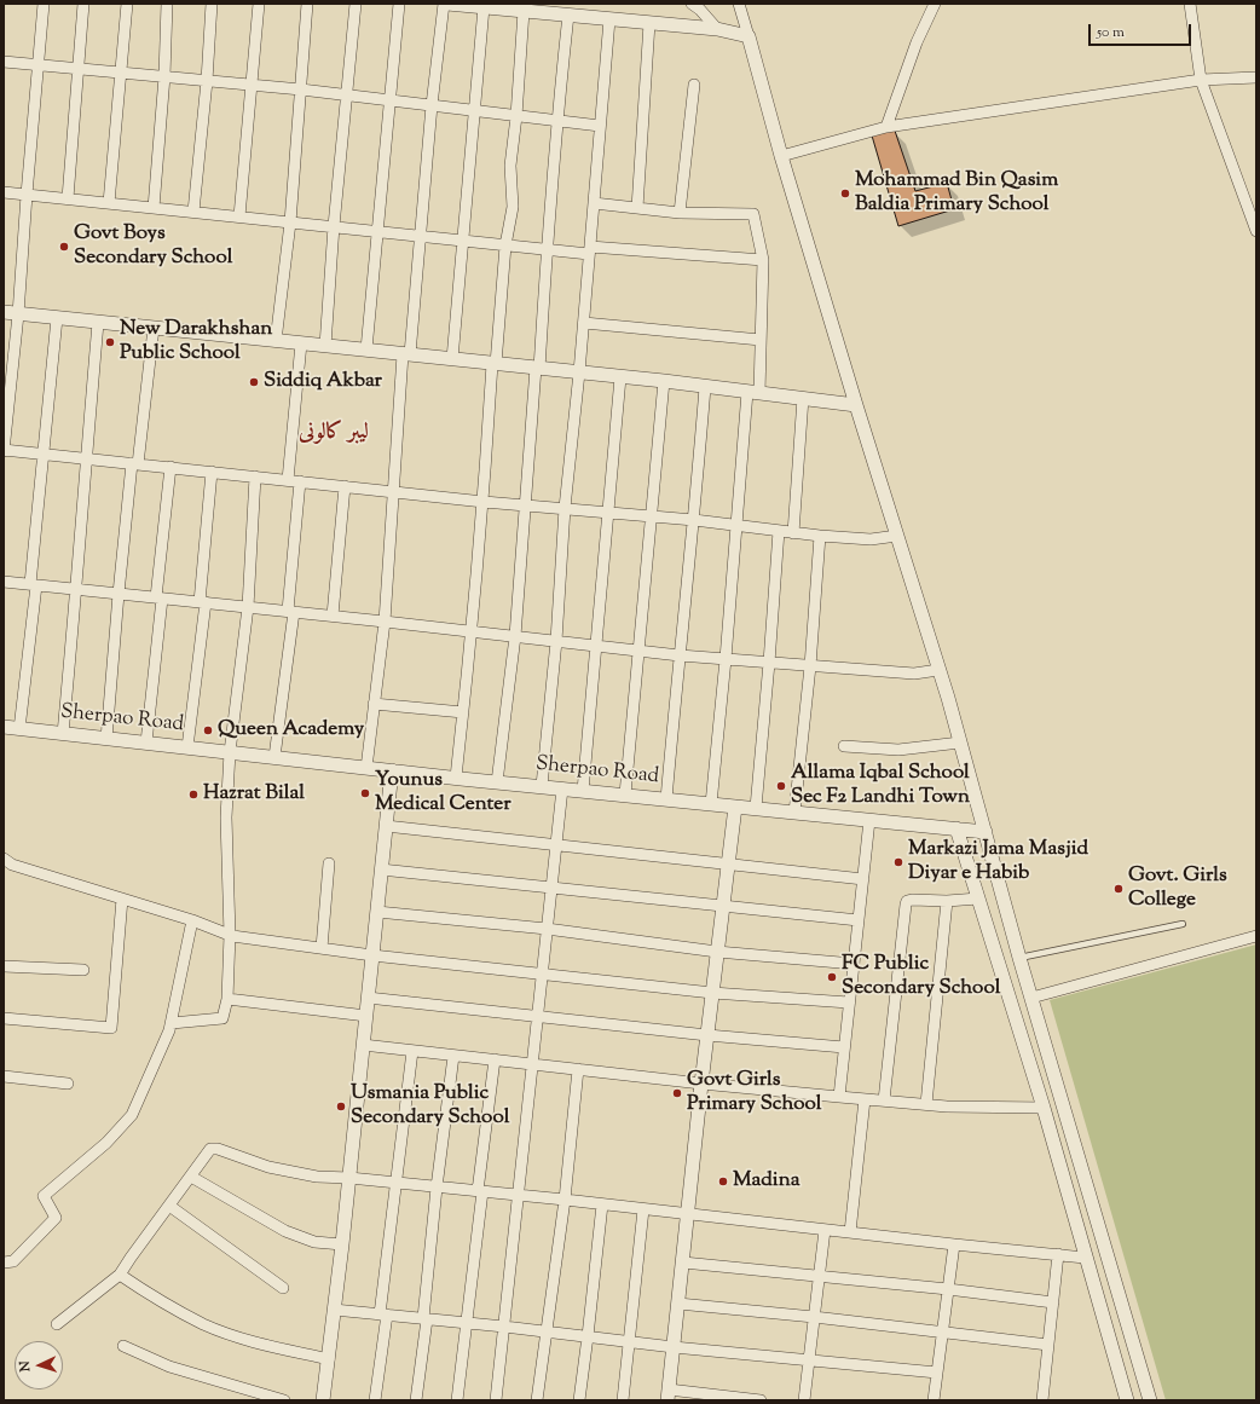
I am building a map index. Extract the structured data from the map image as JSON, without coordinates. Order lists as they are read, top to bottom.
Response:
{
  "streets": {
    "street": ["Sherpao Road"]
  },
  "districts": ["لیبر کالونی"],
  "places": [
    "Mohammad Bin Qasim Baldia Primary School",
    "Govt Boys Secondary School",
    "New Darakhshan Public School",
    "Siddiq Akbar",
    "Queen Academy",
    "Allama Iqbal School Sec F2 Landhi Town",
    "Younus Medical Center",
    "Hazrat Bilal",
    "Markazi Jama Masjid Diyar e Habib",
    "Govt. Girls College",
    "FC Public Secondary School",
    "Govt Girls Primary School",
    "Usmania Public Secondary School",
    "Madina"
  ],
  "scale_bar": "50 m",
  "north": "left"
}
